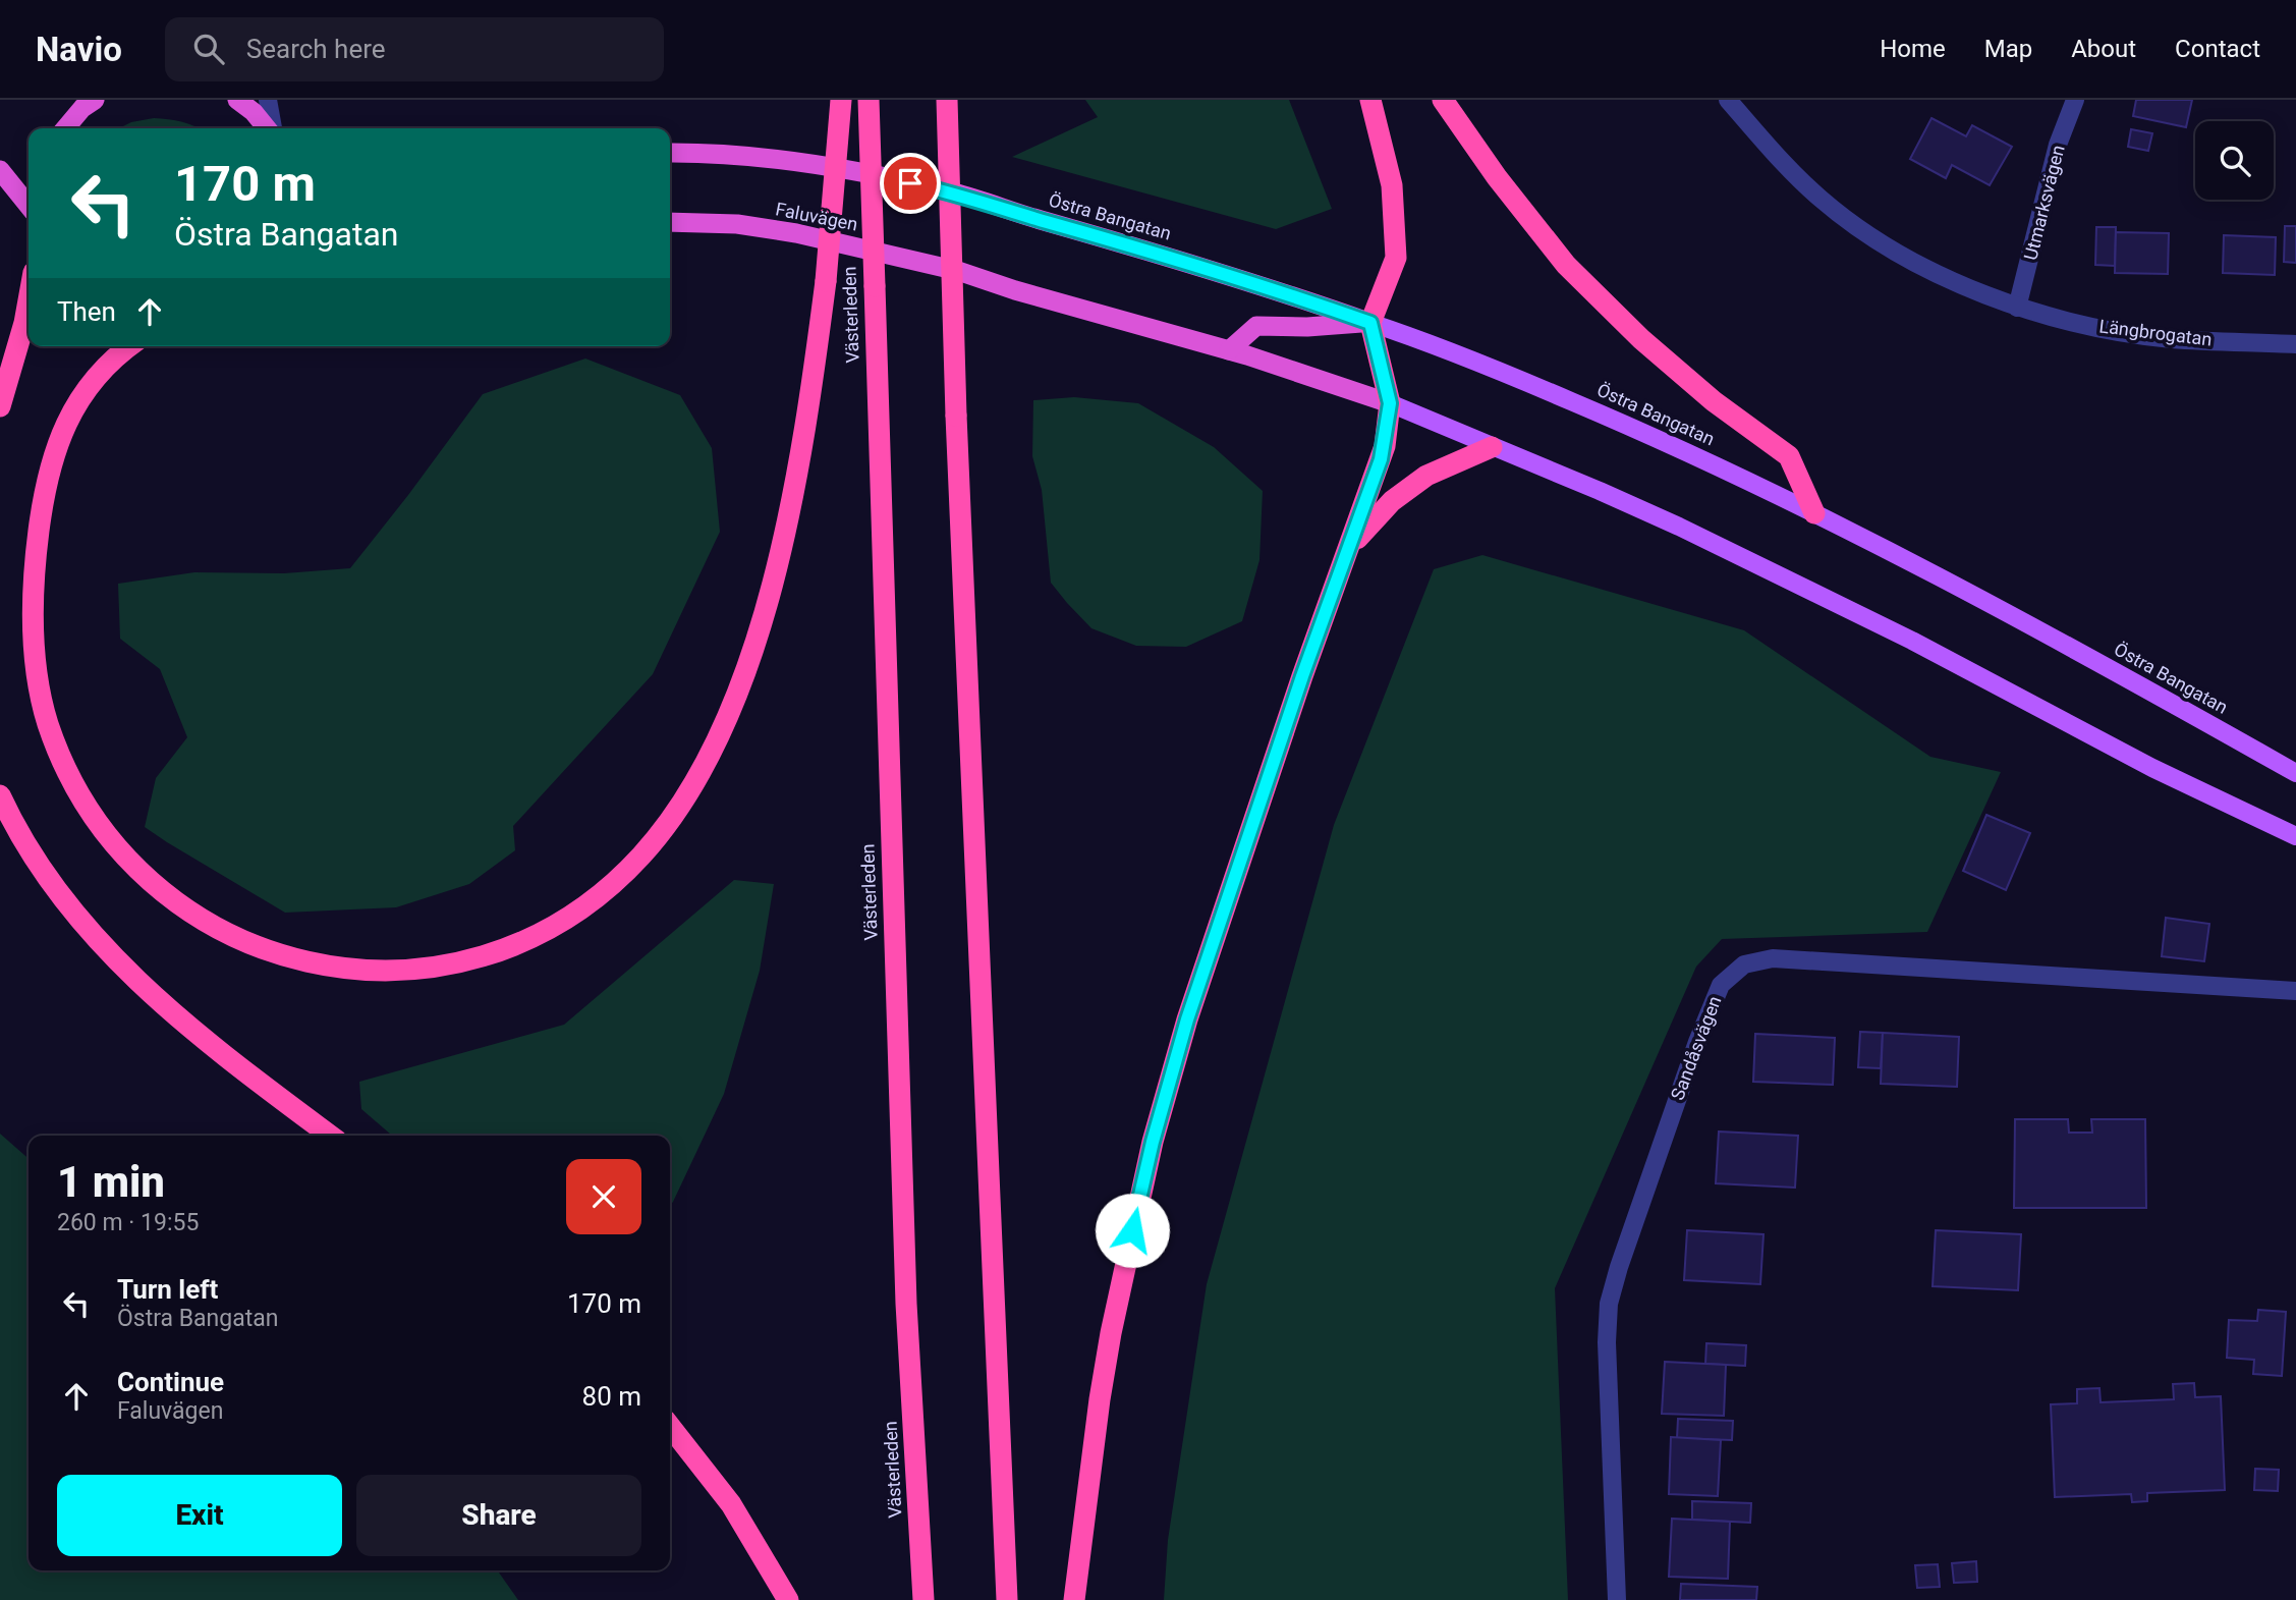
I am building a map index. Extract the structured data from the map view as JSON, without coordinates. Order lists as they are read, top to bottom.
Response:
{
  "streets": {
    "highway": ["Faluvägen", "Östra Bangatan", "Västerleden"],
    "street": ["Utmarksvägen", "Längbrogatan", "Sandåsvägen"]
  },
  "crossings": [
    ["Utmarksvägen", "Längbrogatan"]
  ],
  "page": {
    "header": "Navio",
    "search": "Search here",
    "nav": [
      "Home",
      "Map",
      "About",
      "Contact"
    ],
    "turn": ["170 m", "Östra Bangatan"],
    "then": "Then",
    "heading": ["1 min", "260 m · 19:55"],
    "list": [
      {
        "name": "Turn left",
        "note": "Östra Bangatan",
        "value": "170 m"
      },
      {
        "name": "Continue",
        "note": "Faluvägen",
        "value": "80 m"
      }
    ],
    "buttons": ["Exit", "Share"]
  }
}
